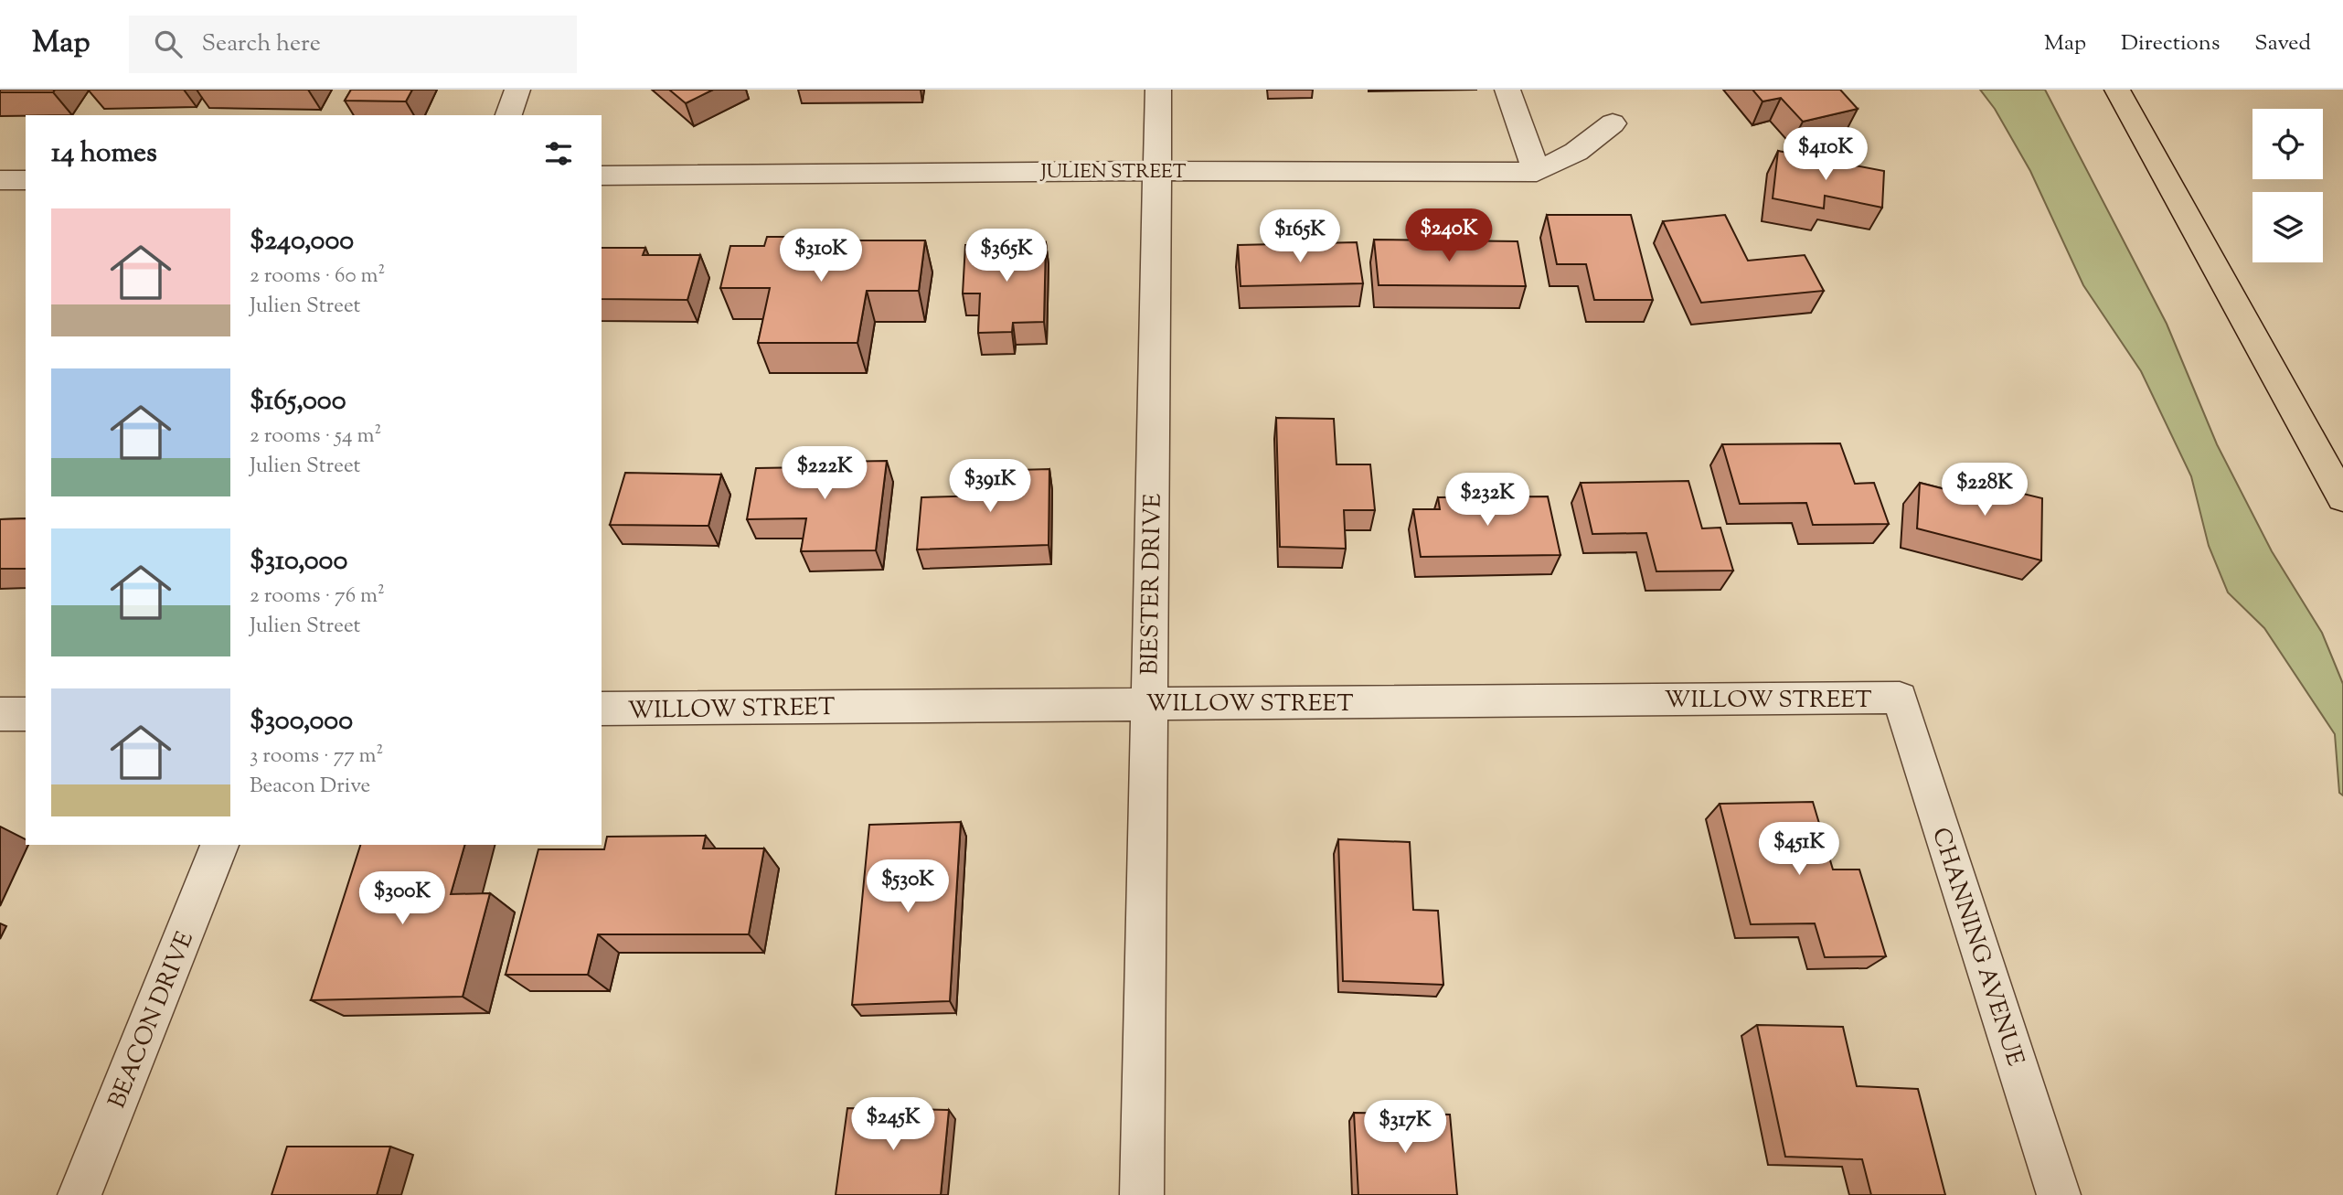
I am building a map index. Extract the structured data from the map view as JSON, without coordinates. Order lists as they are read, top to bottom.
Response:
{
  "streets": {
    "street": [
      "JULIEN STREET",
      "BIESTER DRIVE",
      "WILLOW STREET",
      "CHANNING AVENUE",
      "BEACON DRIVE"
    ]
  },
  "crossings": [
    ["JULIEN STREET", "BIESTER DRIVE"],
    ["BIESTER DRIVE", "WILLOW STREET"],
    ["WILLOW STREET", "CHANNING AVENUE"]
  ],
  "page": {
    "header": "Map",
    "search": "Search here",
    "nav": ["Map", "Directions", "Saved"],
    "heading": "14 homes",
    "price": [
      "$410K",
      "$240K",
      "$165K",
      "$310K",
      "$365K",
      "$222K",
      "$391K",
      "$228K",
      "$232K",
      "$451K",
      "$530K",
      "$300K",
      "$245K",
      "$317K"
    ],
    "list": [
      {
        "name": "$240,000",
        "note": "2 rooms · 60 m² · Julien Street"
      },
      {
        "name": "$165,000",
        "note": "2 rooms · 54 m² · Julien Street"
      },
      {
        "name": "$310,000",
        "note": "2 rooms · 76 m² · Julien Street"
      },
      {
        "name": "$300,000",
        "note": "3 rooms · 77 m² · Beacon Drive"
      }
    ]
  }
}
